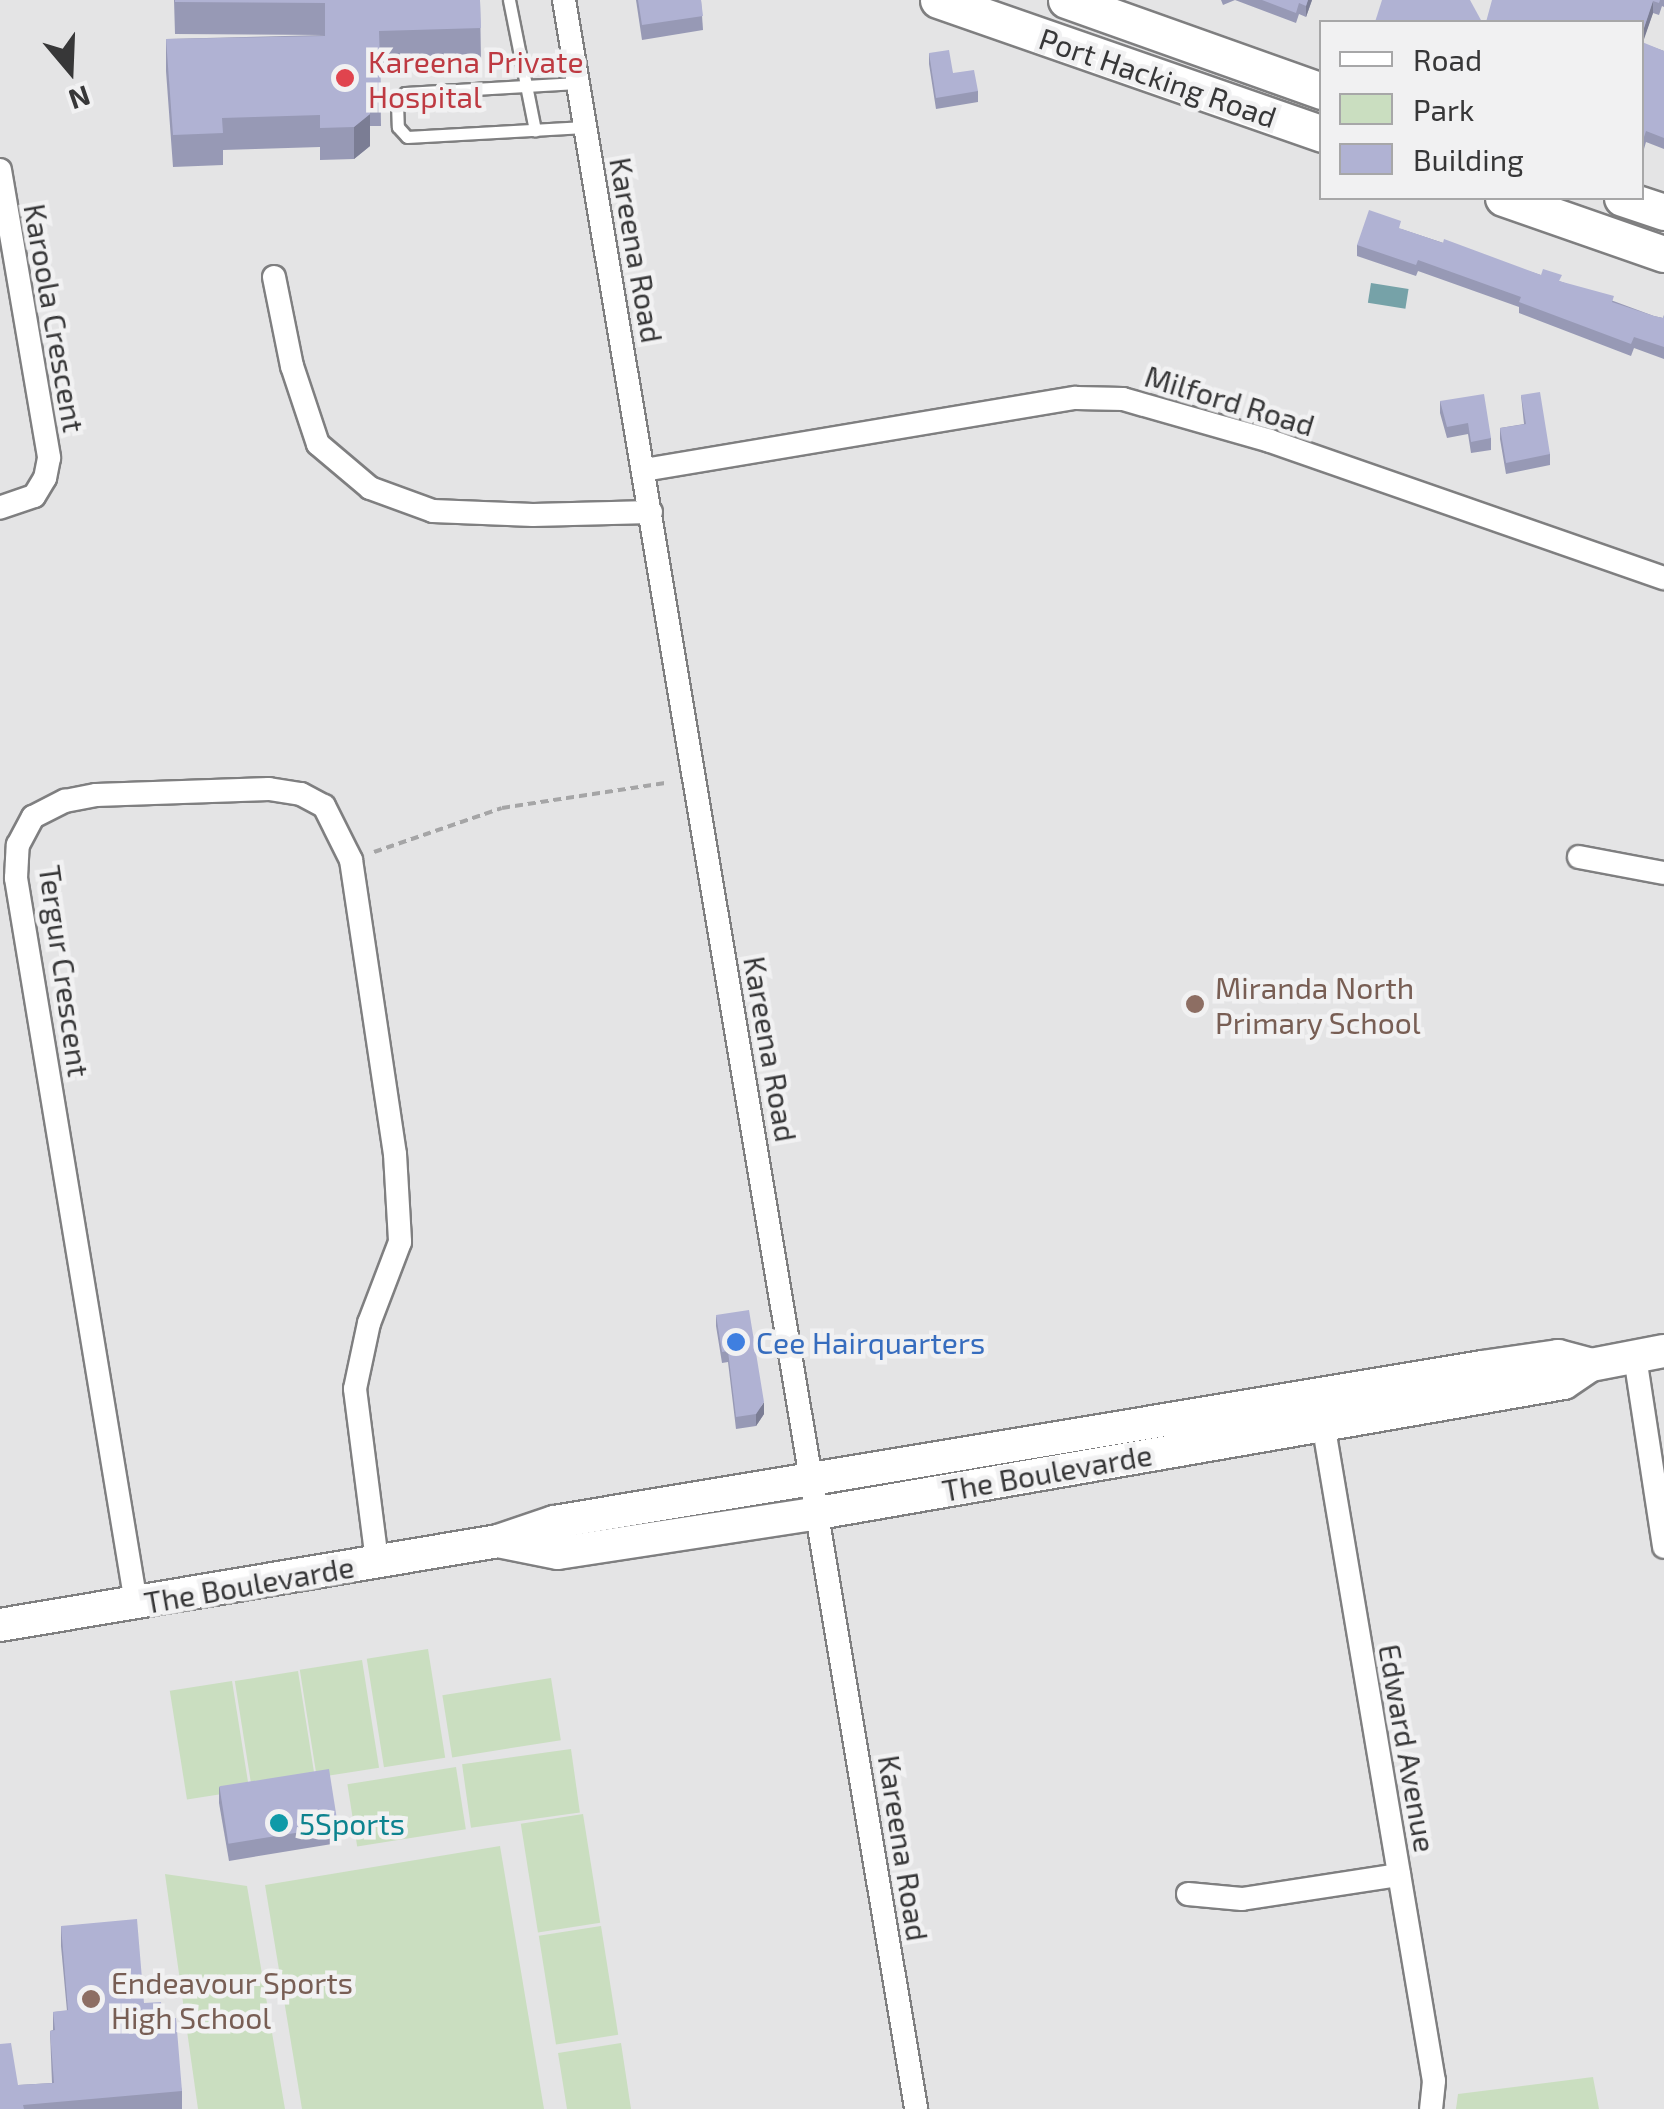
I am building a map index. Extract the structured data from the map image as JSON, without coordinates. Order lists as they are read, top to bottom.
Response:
{
  "streets": {
    "main road": ["Port Hacking Road", "The Boulevarde"],
    "street": [
      "Kareena Road",
      "Karoola Crescent",
      "Milford Road",
      "Tergur Crescent",
      "Edward Avenue"
    ]
  },
  "crossings": [
    ["Kareena Road", "Milford Road"],
    ["Kareena Road", "The Boulevarde"],
    ["Tergur Crescent", "The Boulevarde"],
    ["The Boulevarde", "Edward Avenue"]
  ],
  "places": [
    "Kareena Private Hospital",
    "Miranda North Primary School",
    "Cee Hairquarters",
    "5Sports",
    "Endeavour Sports High School"
  ],
  "legend": ["Road", "Park", "Building"],
  "north": "bottom"
}
